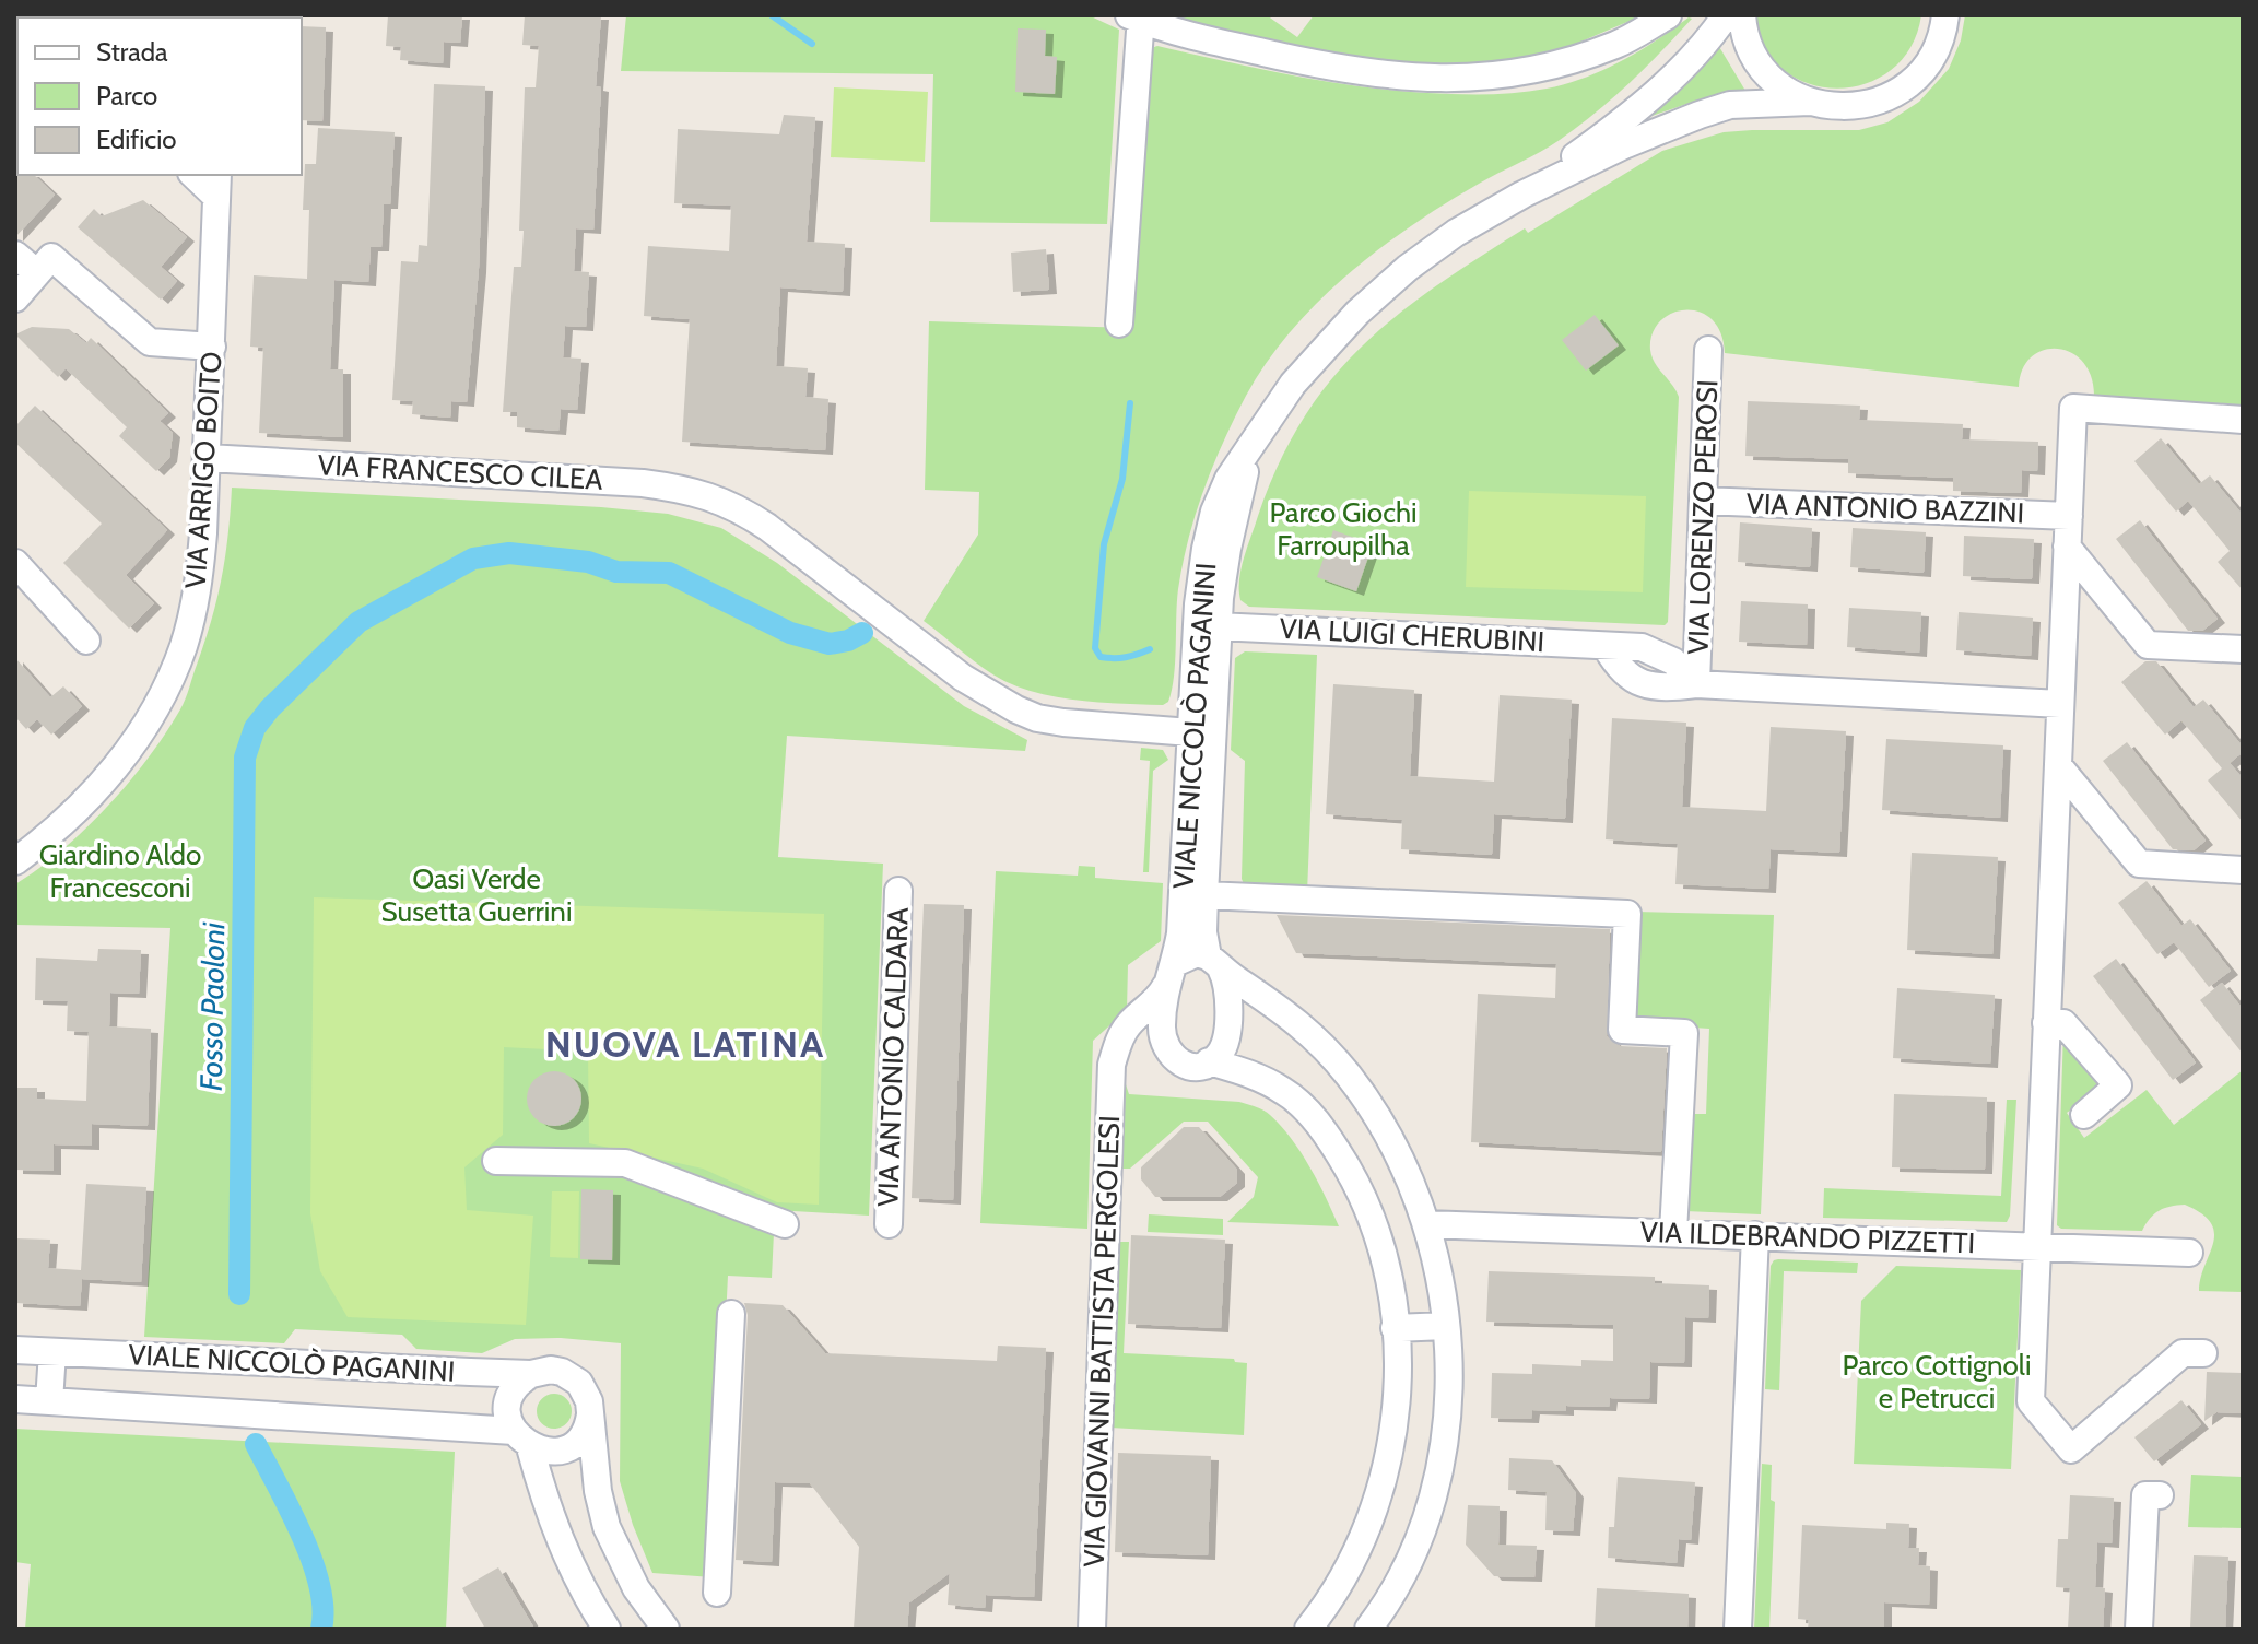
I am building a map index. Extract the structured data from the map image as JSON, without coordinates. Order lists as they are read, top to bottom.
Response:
{
  "streets": {
    "street": [
      "VIA ARRIGO BOITO",
      "VIA FRANCESCO CILEA",
      "VIA ANTONIO BAZZINI",
      "VIA LORENZO PEROSI",
      "VIA LUIGI CHERUBINI",
      "VIALE NICCOLÒ PAGANINI",
      "VIA ANTONIO CALDARA",
      "VIA ILDEBRANDO PIZZETTI",
      "VIA GIOVANNI BATTISTA PERGOLESI"
    ]
  },
  "crossings": [
    ["VIA ARRIGO BOITO", "VIA FRANCESCO CILEA"],
    ["VIA FRANCESCO CILEA", "VIALE NICCOLÒ PAGANINI"],
    ["VIA ANTONIO BAZZINI", "VIA LORENZO PEROSI"],
    ["VIA LORENZO PEROSI", "VIA LUIGI CHERUBINI"],
    ["VIA LUIGI CHERUBINI", "VIALE NICCOLÒ PAGANINI"],
    ["VIALE NICCOLÒ PAGANINI", "VIA GIOVANNI BATTISTA PERGOLESI"]
  ],
  "districts": ["NUOVA LATINA"],
  "water": ["Fosso Paoloni"],
  "parks": [
    "Parco Giochi Farroupilha",
    "Giardino Aldo Francesconi",
    "Oasi Verde Susetta Guerrini",
    "Parco Cottignoli e Petrucci"
  ],
  "legend": ["Strada", "Parco", "Edificio"]
}
